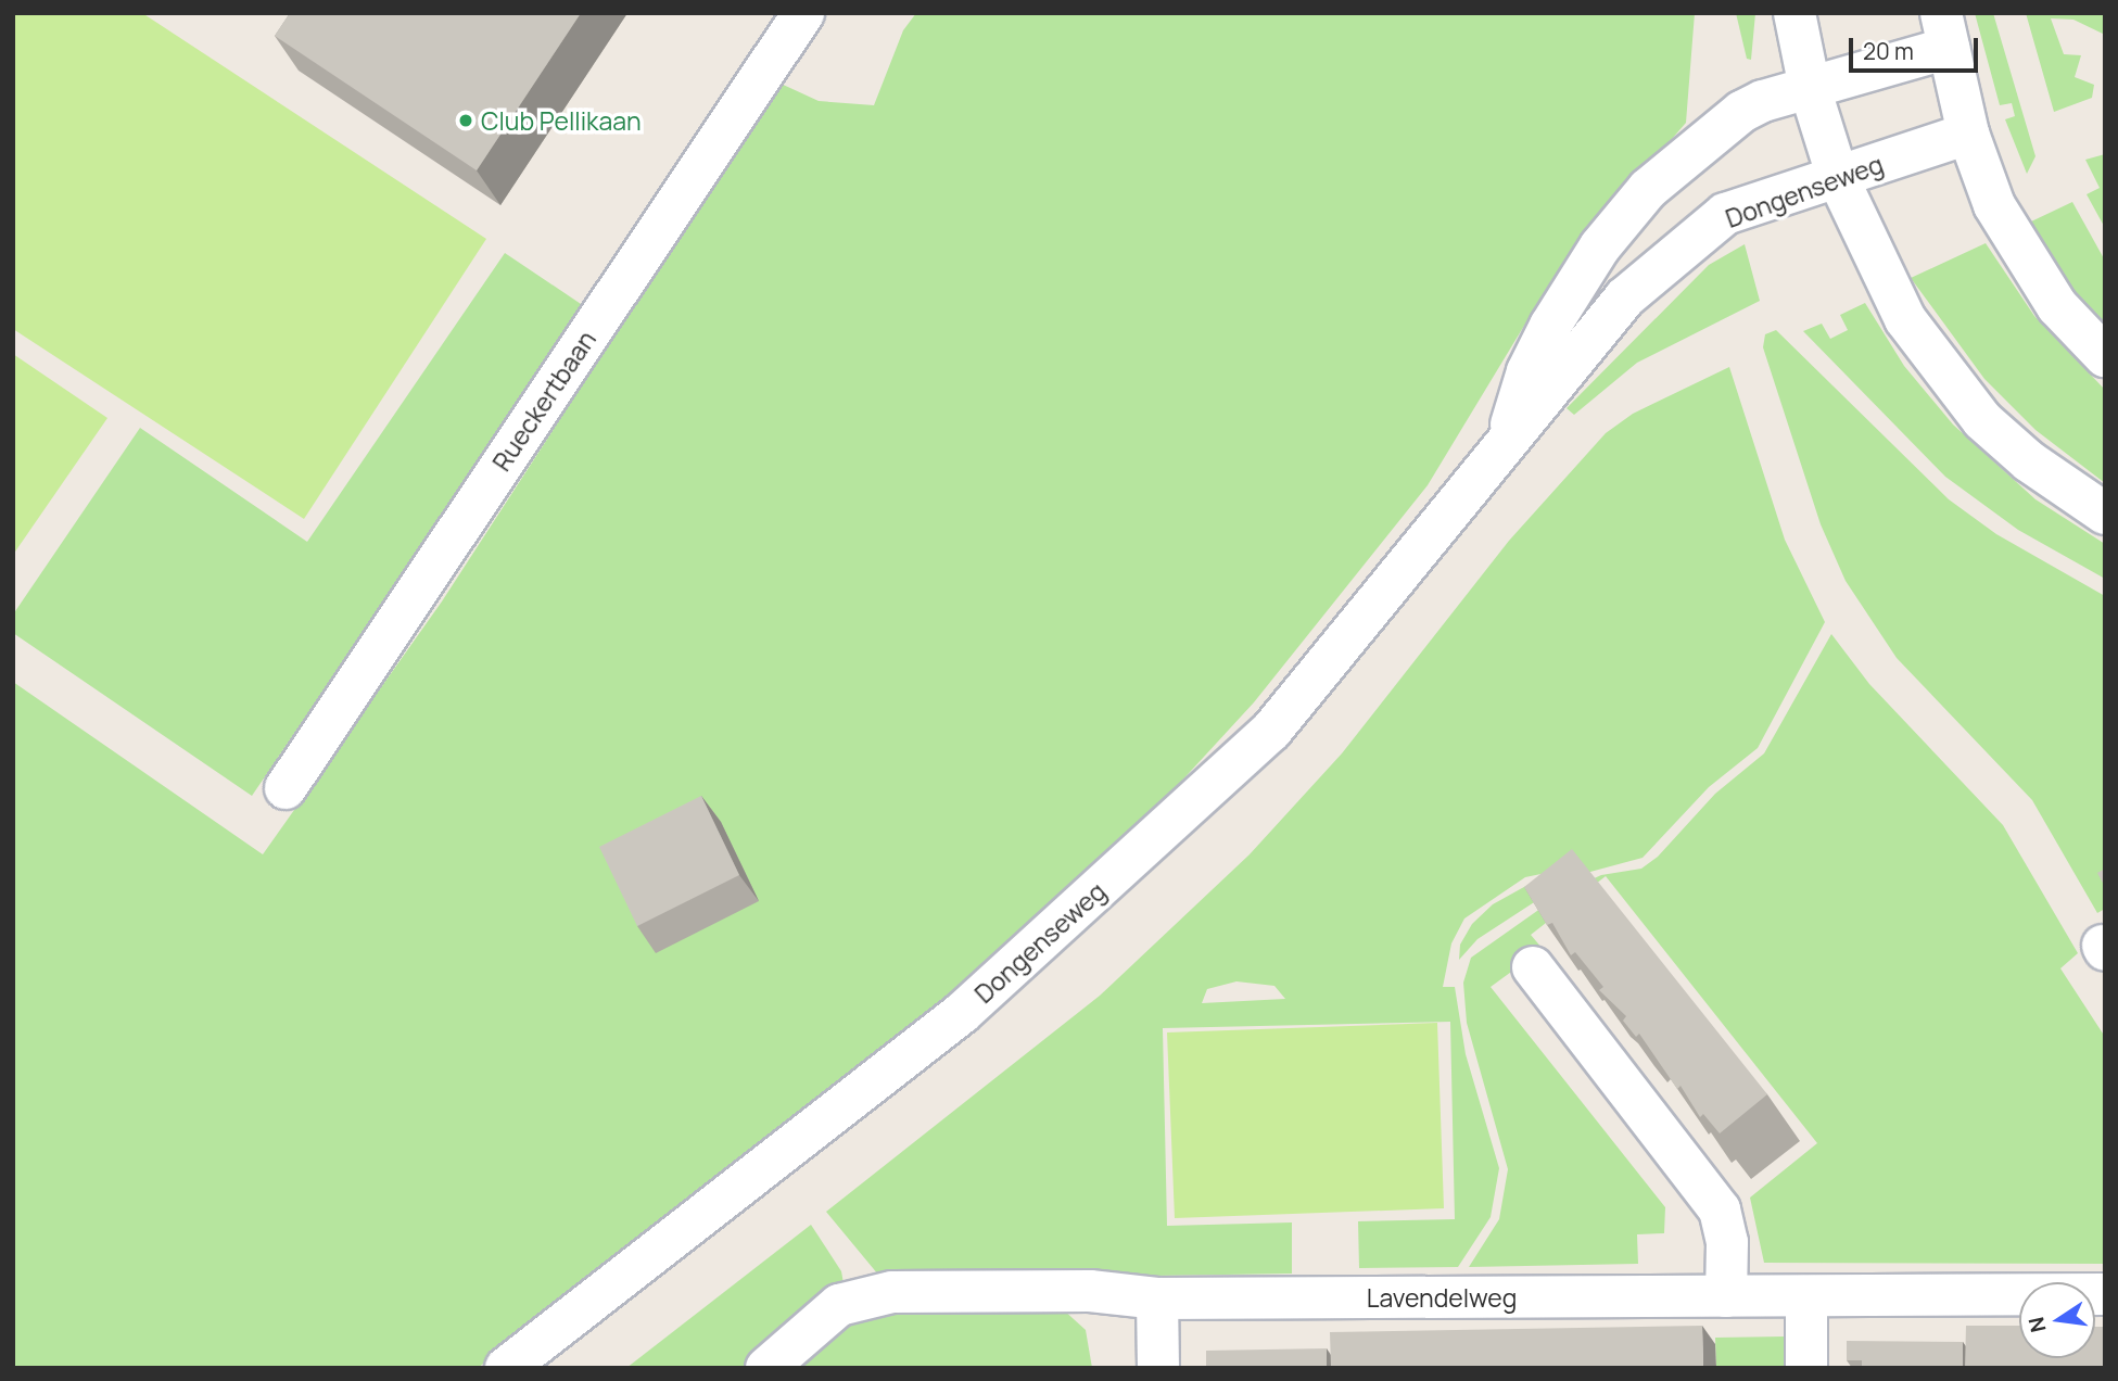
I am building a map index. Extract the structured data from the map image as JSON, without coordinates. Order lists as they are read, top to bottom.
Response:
{
  "streets": {
    "street": ["Dongenseweg", "Rueckertbaan", "Lavendelweg"]
  },
  "places": ["Club Pellikaan"],
  "scale_bar": "20 m",
  "north": "left"
}
